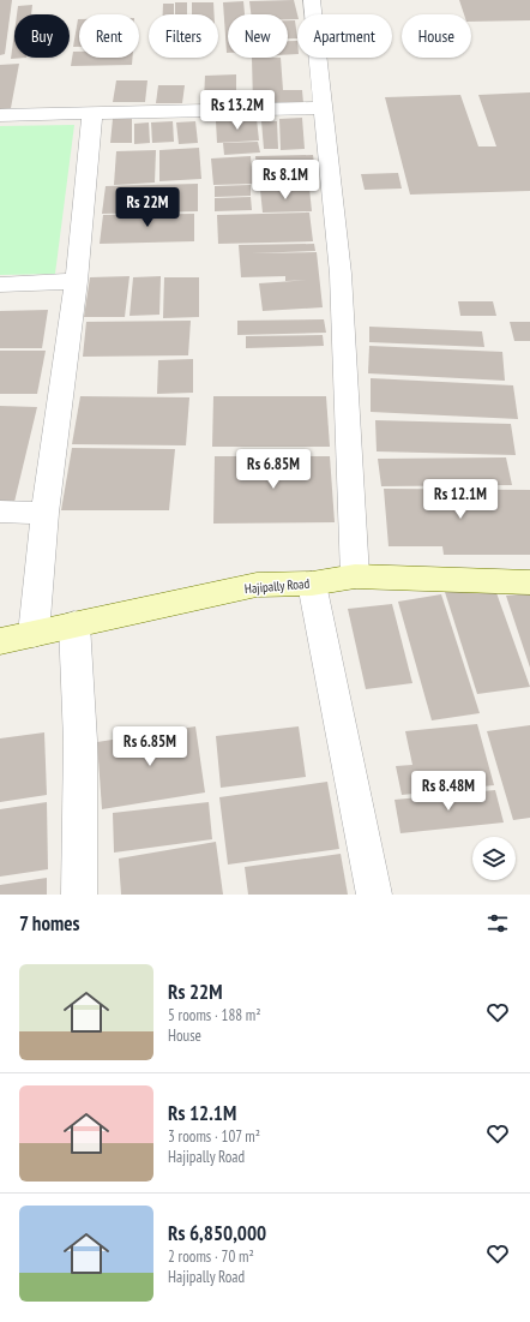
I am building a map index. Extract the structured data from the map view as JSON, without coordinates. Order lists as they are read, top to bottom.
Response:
{
  "streets": {
    "street": ["Hajipally Road"]
  },
  "page": {
    "chip": [
      "Buy",
      "Rent",
      "Filters",
      "New",
      "Apartment",
      "House"
    ],
    "price": [
      "Rs 13.2M",
      "Rs 8.1M",
      "Rs 22M",
      "Rs 6.85M",
      "Rs 12.1M",
      "Rs 6.85M",
      "Rs 8.48M"
    ],
    "heading": "7 homes",
    "list": [
      {
        "name": "Rs 22M",
        "note": "5 rooms · 188 m² · House"
      },
      {
        "name": "Rs 12.1M",
        "note": "3 rooms · 107 m² · Hajipally Road"
      },
      {
        "name": "Rs 6,850,000",
        "note": "2 rooms · 70 m² · Hajipally Road"
      }
    ]
  }
}
